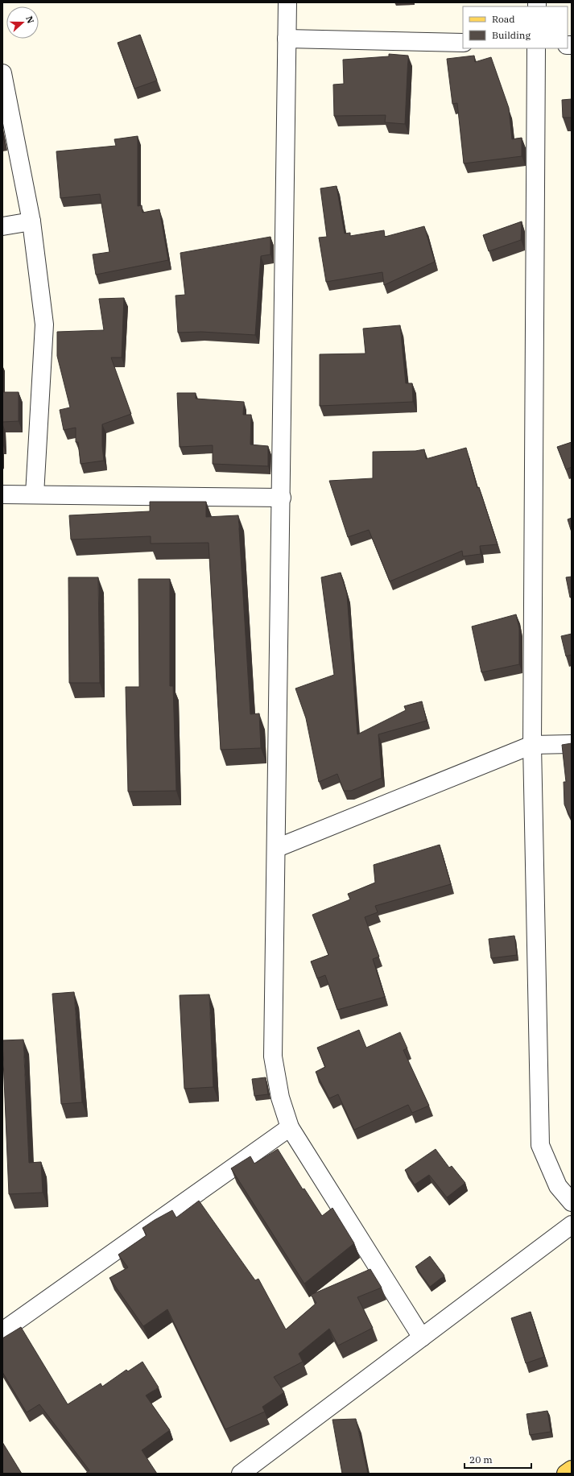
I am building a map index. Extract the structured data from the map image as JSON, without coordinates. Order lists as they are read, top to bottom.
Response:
{
  "legend": ["Road", "Building"],
  "scale_bar": "20 m",
  "north": "right"
}
